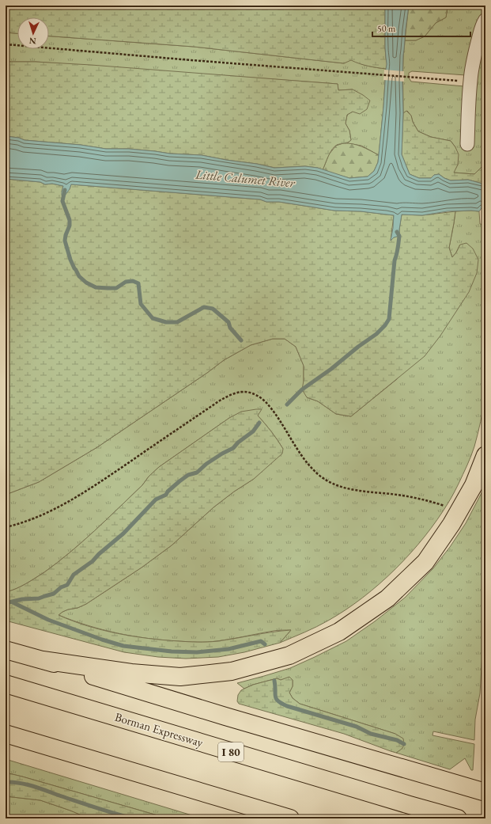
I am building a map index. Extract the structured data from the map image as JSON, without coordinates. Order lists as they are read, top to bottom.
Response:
{
  "streets": {
    "highway": ["Borman Expressway", "I 80"]
  },
  "water": ["Little Calumet River"],
  "scale_bar": "50 m",
  "north": "bottom"
}
